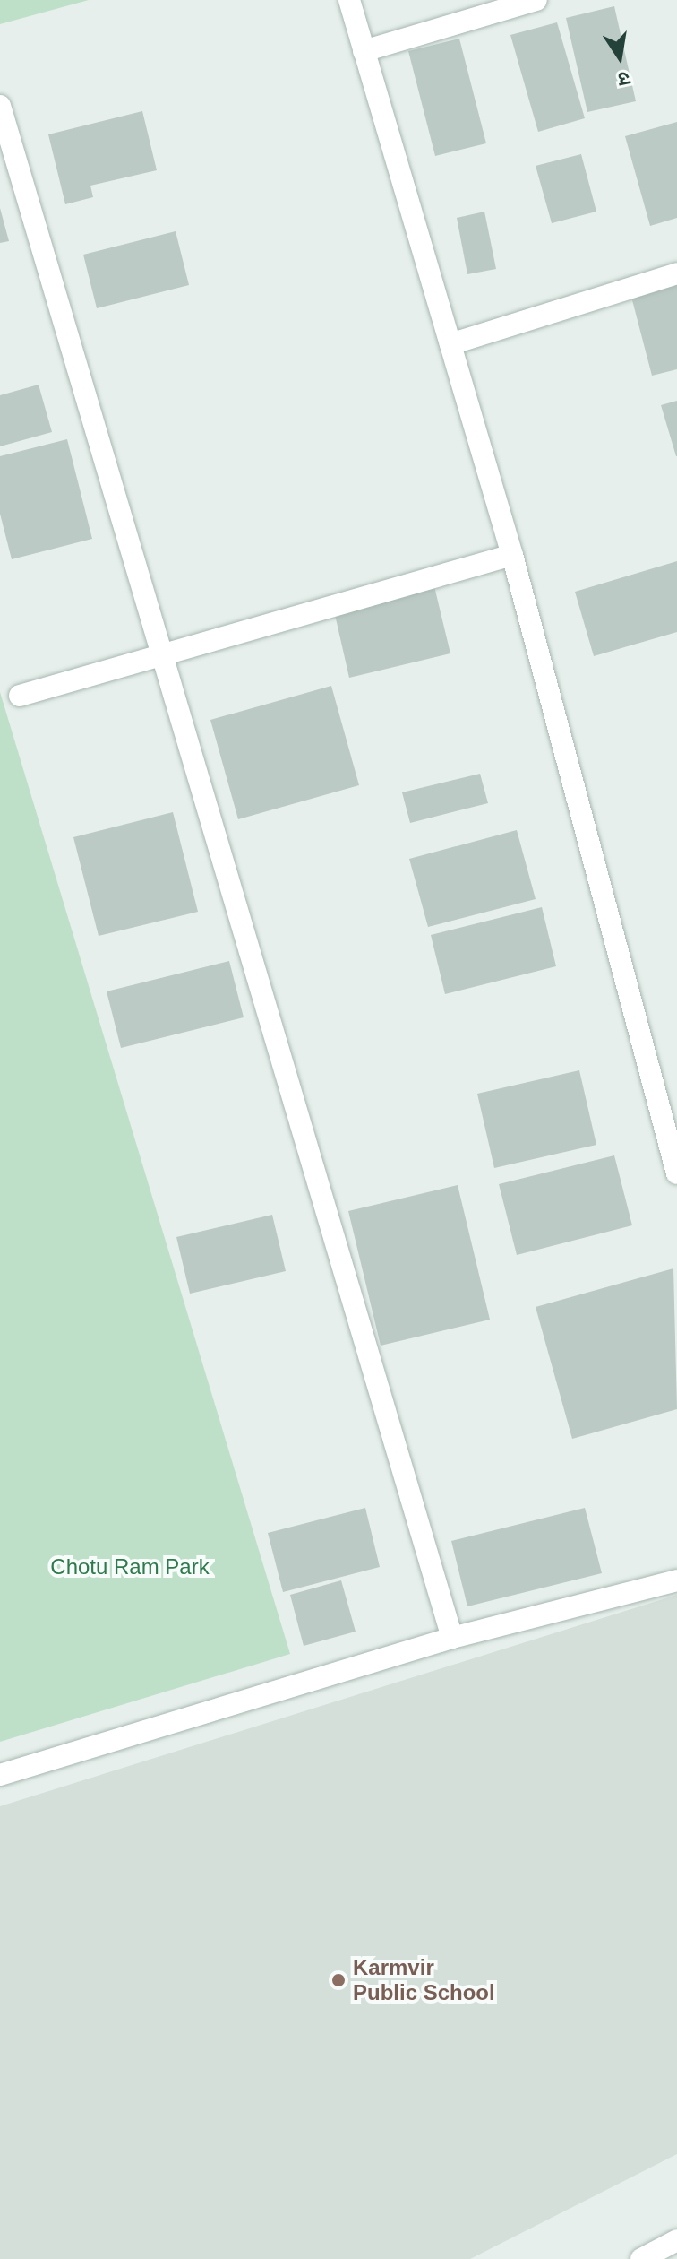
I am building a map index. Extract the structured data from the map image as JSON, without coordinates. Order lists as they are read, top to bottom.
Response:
{
  "parks": ["Chotu Ram Park"],
  "places": ["Karmvir Public School"],
  "north": "bottom"
}
